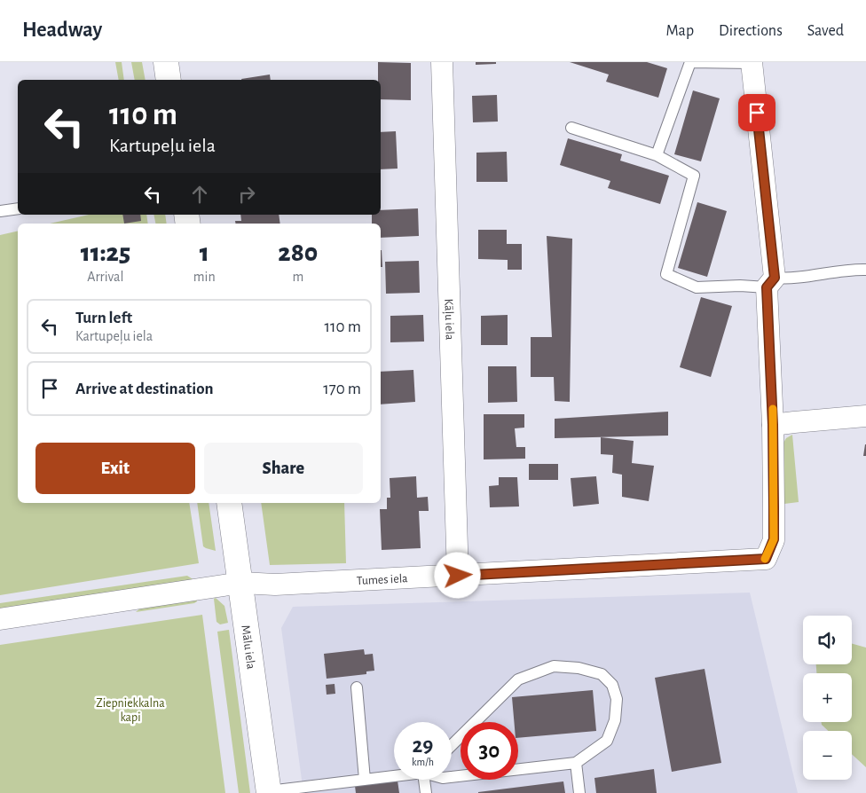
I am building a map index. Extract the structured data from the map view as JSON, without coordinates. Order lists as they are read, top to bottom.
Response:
{
  "streets": {
    "street": ["Kāļu iela", "Tumes iela", "Mālu iela"]
  },
  "crossings": [
    ["Kāļu iela", "Tumes iela"],
    ["Tumes iela", "Mālu iela"]
  ],
  "parks": ["Ziepniekkalna kapi"],
  "page": {
    "header": "Headway",
    "nav": ["Map", "Directions", "Saved"],
    "turn": ["110 m", "Kartupeļu iela"],
    "eta": [
      "11:25",
      "Arrival",
      "1",
      "min",
      "280",
      "m"
    ],
    "list": [
      {
        "name": "Turn left",
        "note": "Kartupeļu iela",
        "value": "110 m"
      },
      {
        "name": "Arrive at destination",
        "value": "170 m"
      }
    ],
    "buttons": ["Exit", "Share"],
    "map_buttons": ["+", "−"],
    "speed": "29 km/h",
    "limit": "30"
  }
}
